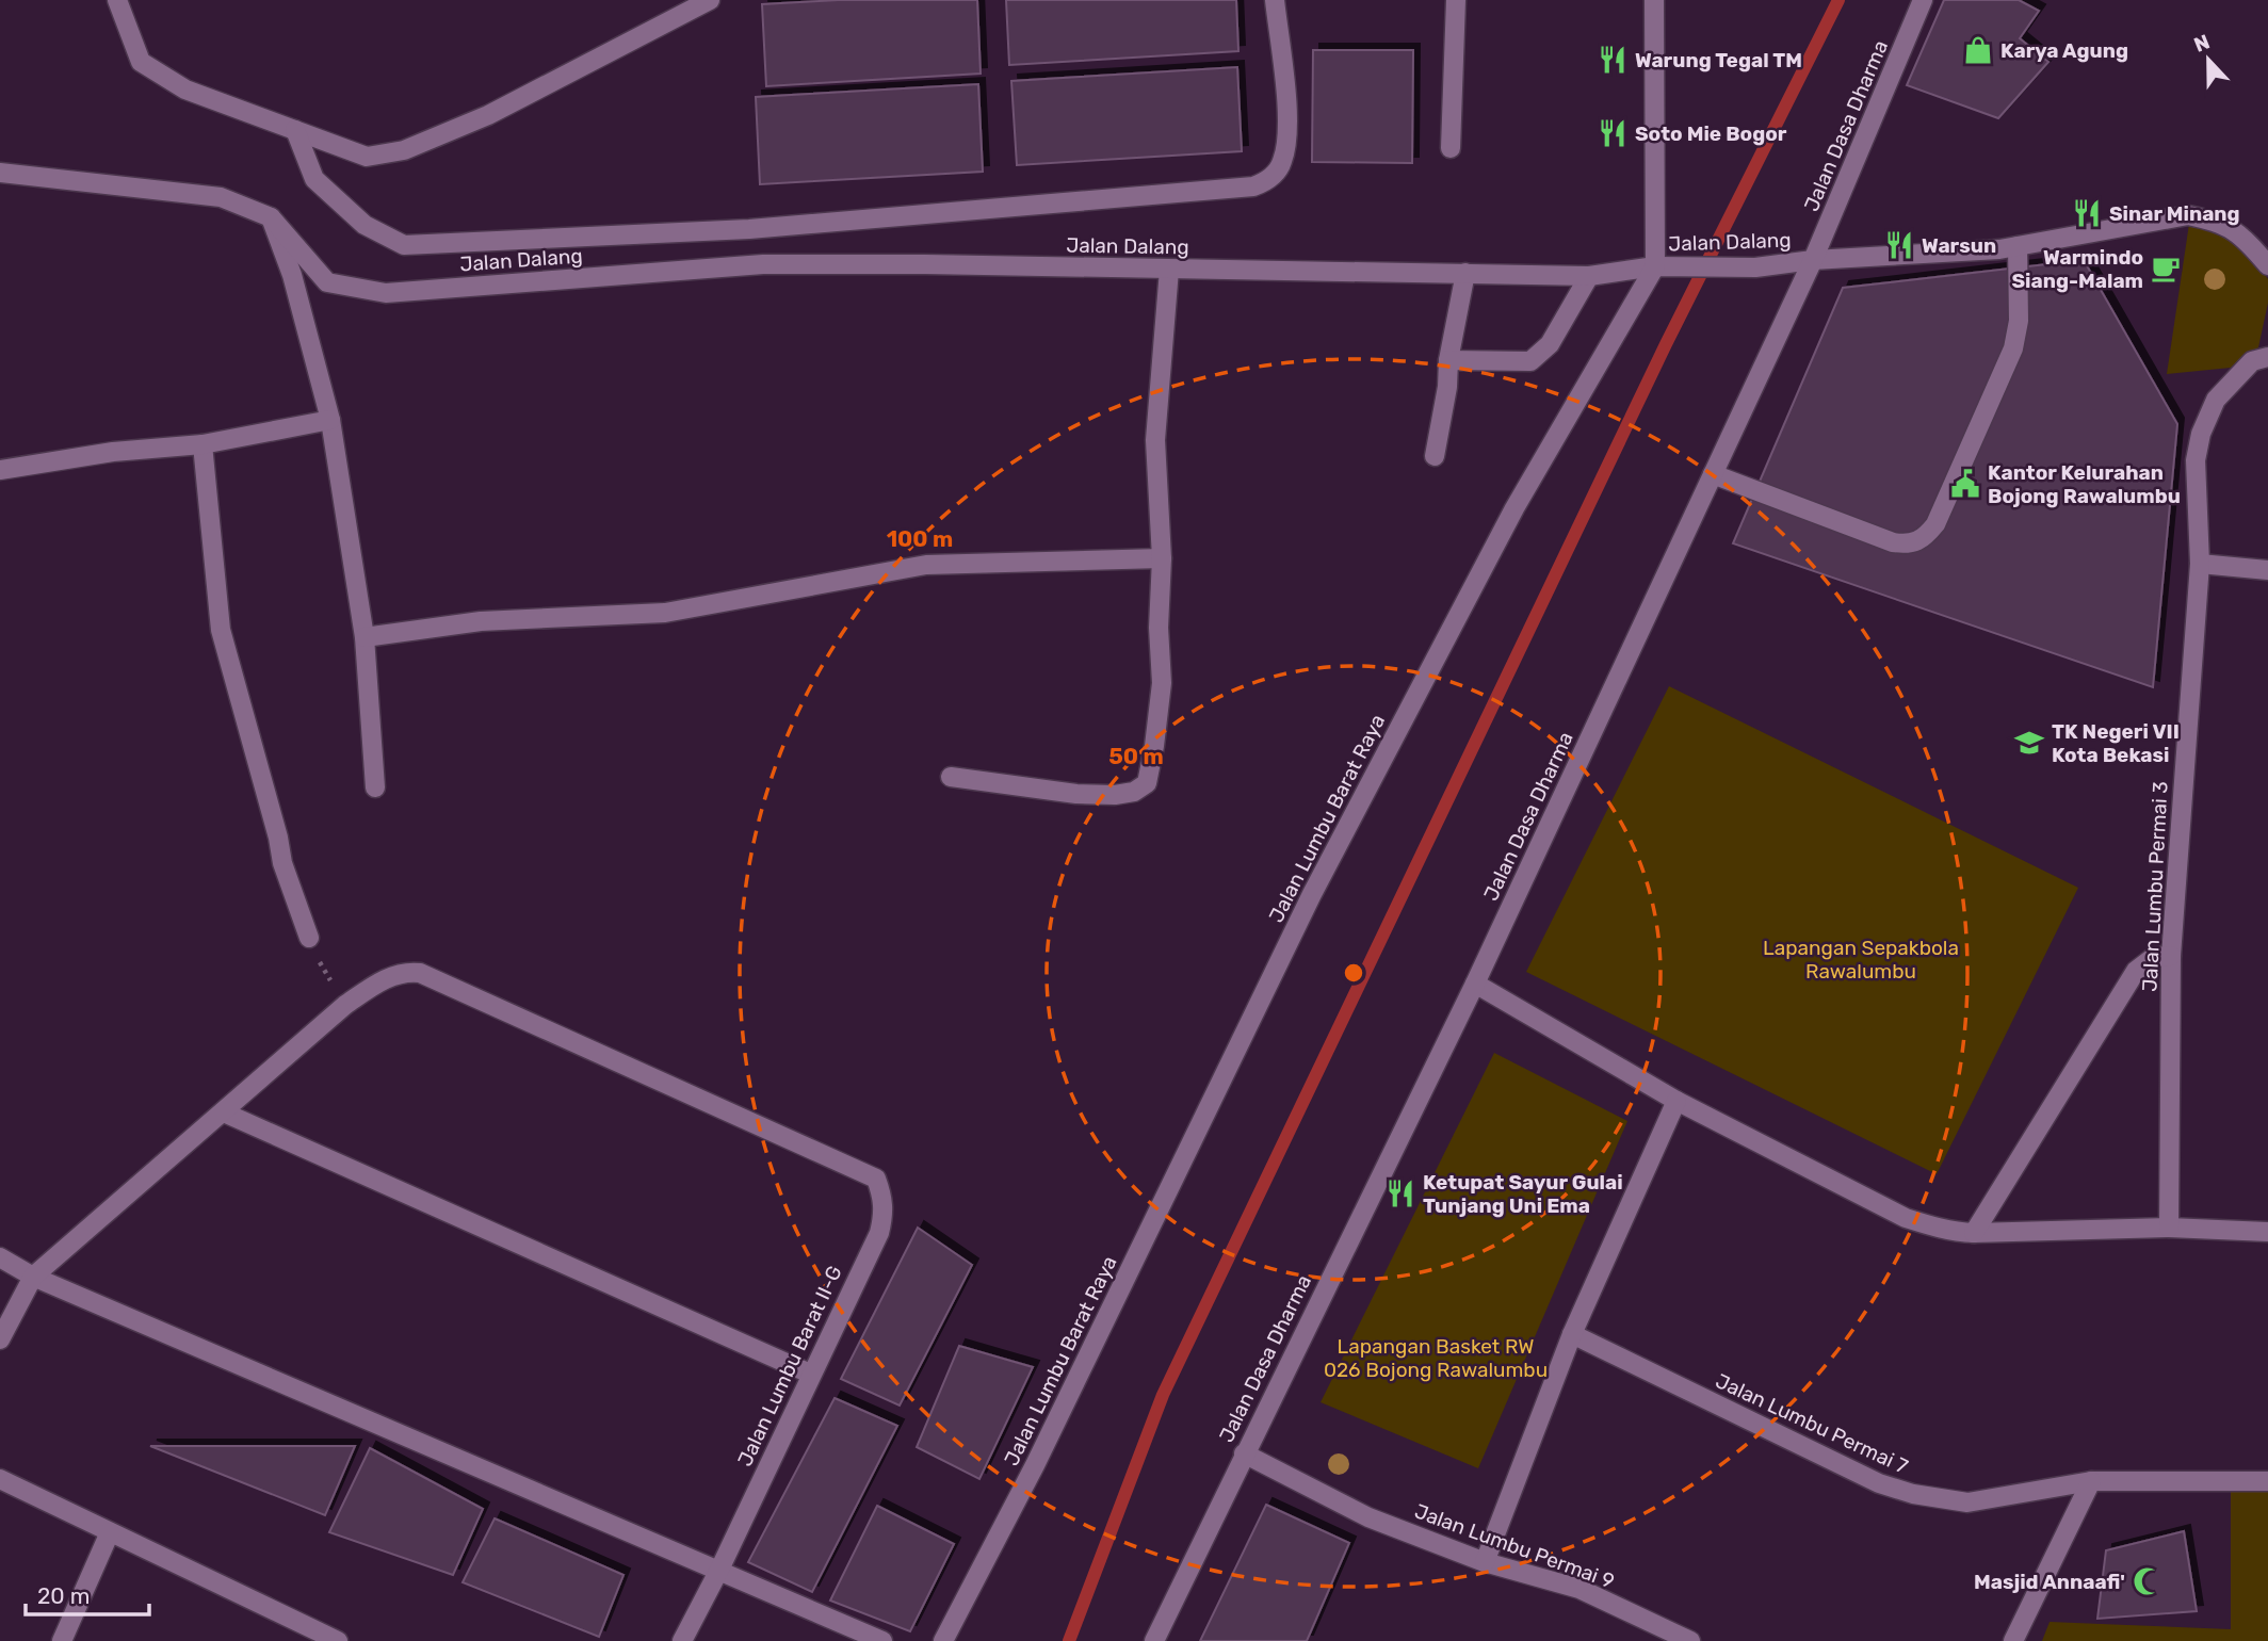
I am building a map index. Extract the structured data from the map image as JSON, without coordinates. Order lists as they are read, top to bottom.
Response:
{
  "streets": {
    "street": [
      "Jalan Dasa Dharma",
      "Jalan Dalang",
      "Jalan Lumbu Barat Raya",
      "Jalan Lumbu Permai 3",
      "Jalan Lumbu Barat II-G",
      "Jalan Lumbu Permai 7",
      "Jalan Lumbu Permai 9"
    ]
  },
  "crossings": [
    ["Jalan Dasa Dharma", "Jalan Dalang"],
    ["Jalan Dasa Dharma", "Jalan Lumbu Permai 9"],
    ["Jalan Dalang", "Jalan Lumbu Barat Raya"]
  ],
  "parks": ["Lapangan Sepakbola Rawalumbu", "Lapangan Basket RW 026 Bojong Rawalumbu"],
  "places": {
    "shop": ["Karya Agung"],
    "restaurant": [
      "Warung Tegal TM",
      "Soto Mie Bogor",
      "Sinar Minang",
      "Warsun",
      "Ketupat Sayur Gulai Tunjang Uni Ema"
    ],
    "cafe": ["Warmindo Siang-Malam"],
    "public building": ["Kantor Kelurahan Bojong Rawalumbu"],
    "school or university": ["TK Negeri VII Kota Bekasi"],
    "mosque": ["Masjid Annaafi'"]
  },
  "scale_bar": "20 m",
  "north": "top",
  "rings": ["100 m", "50 m"]
}
